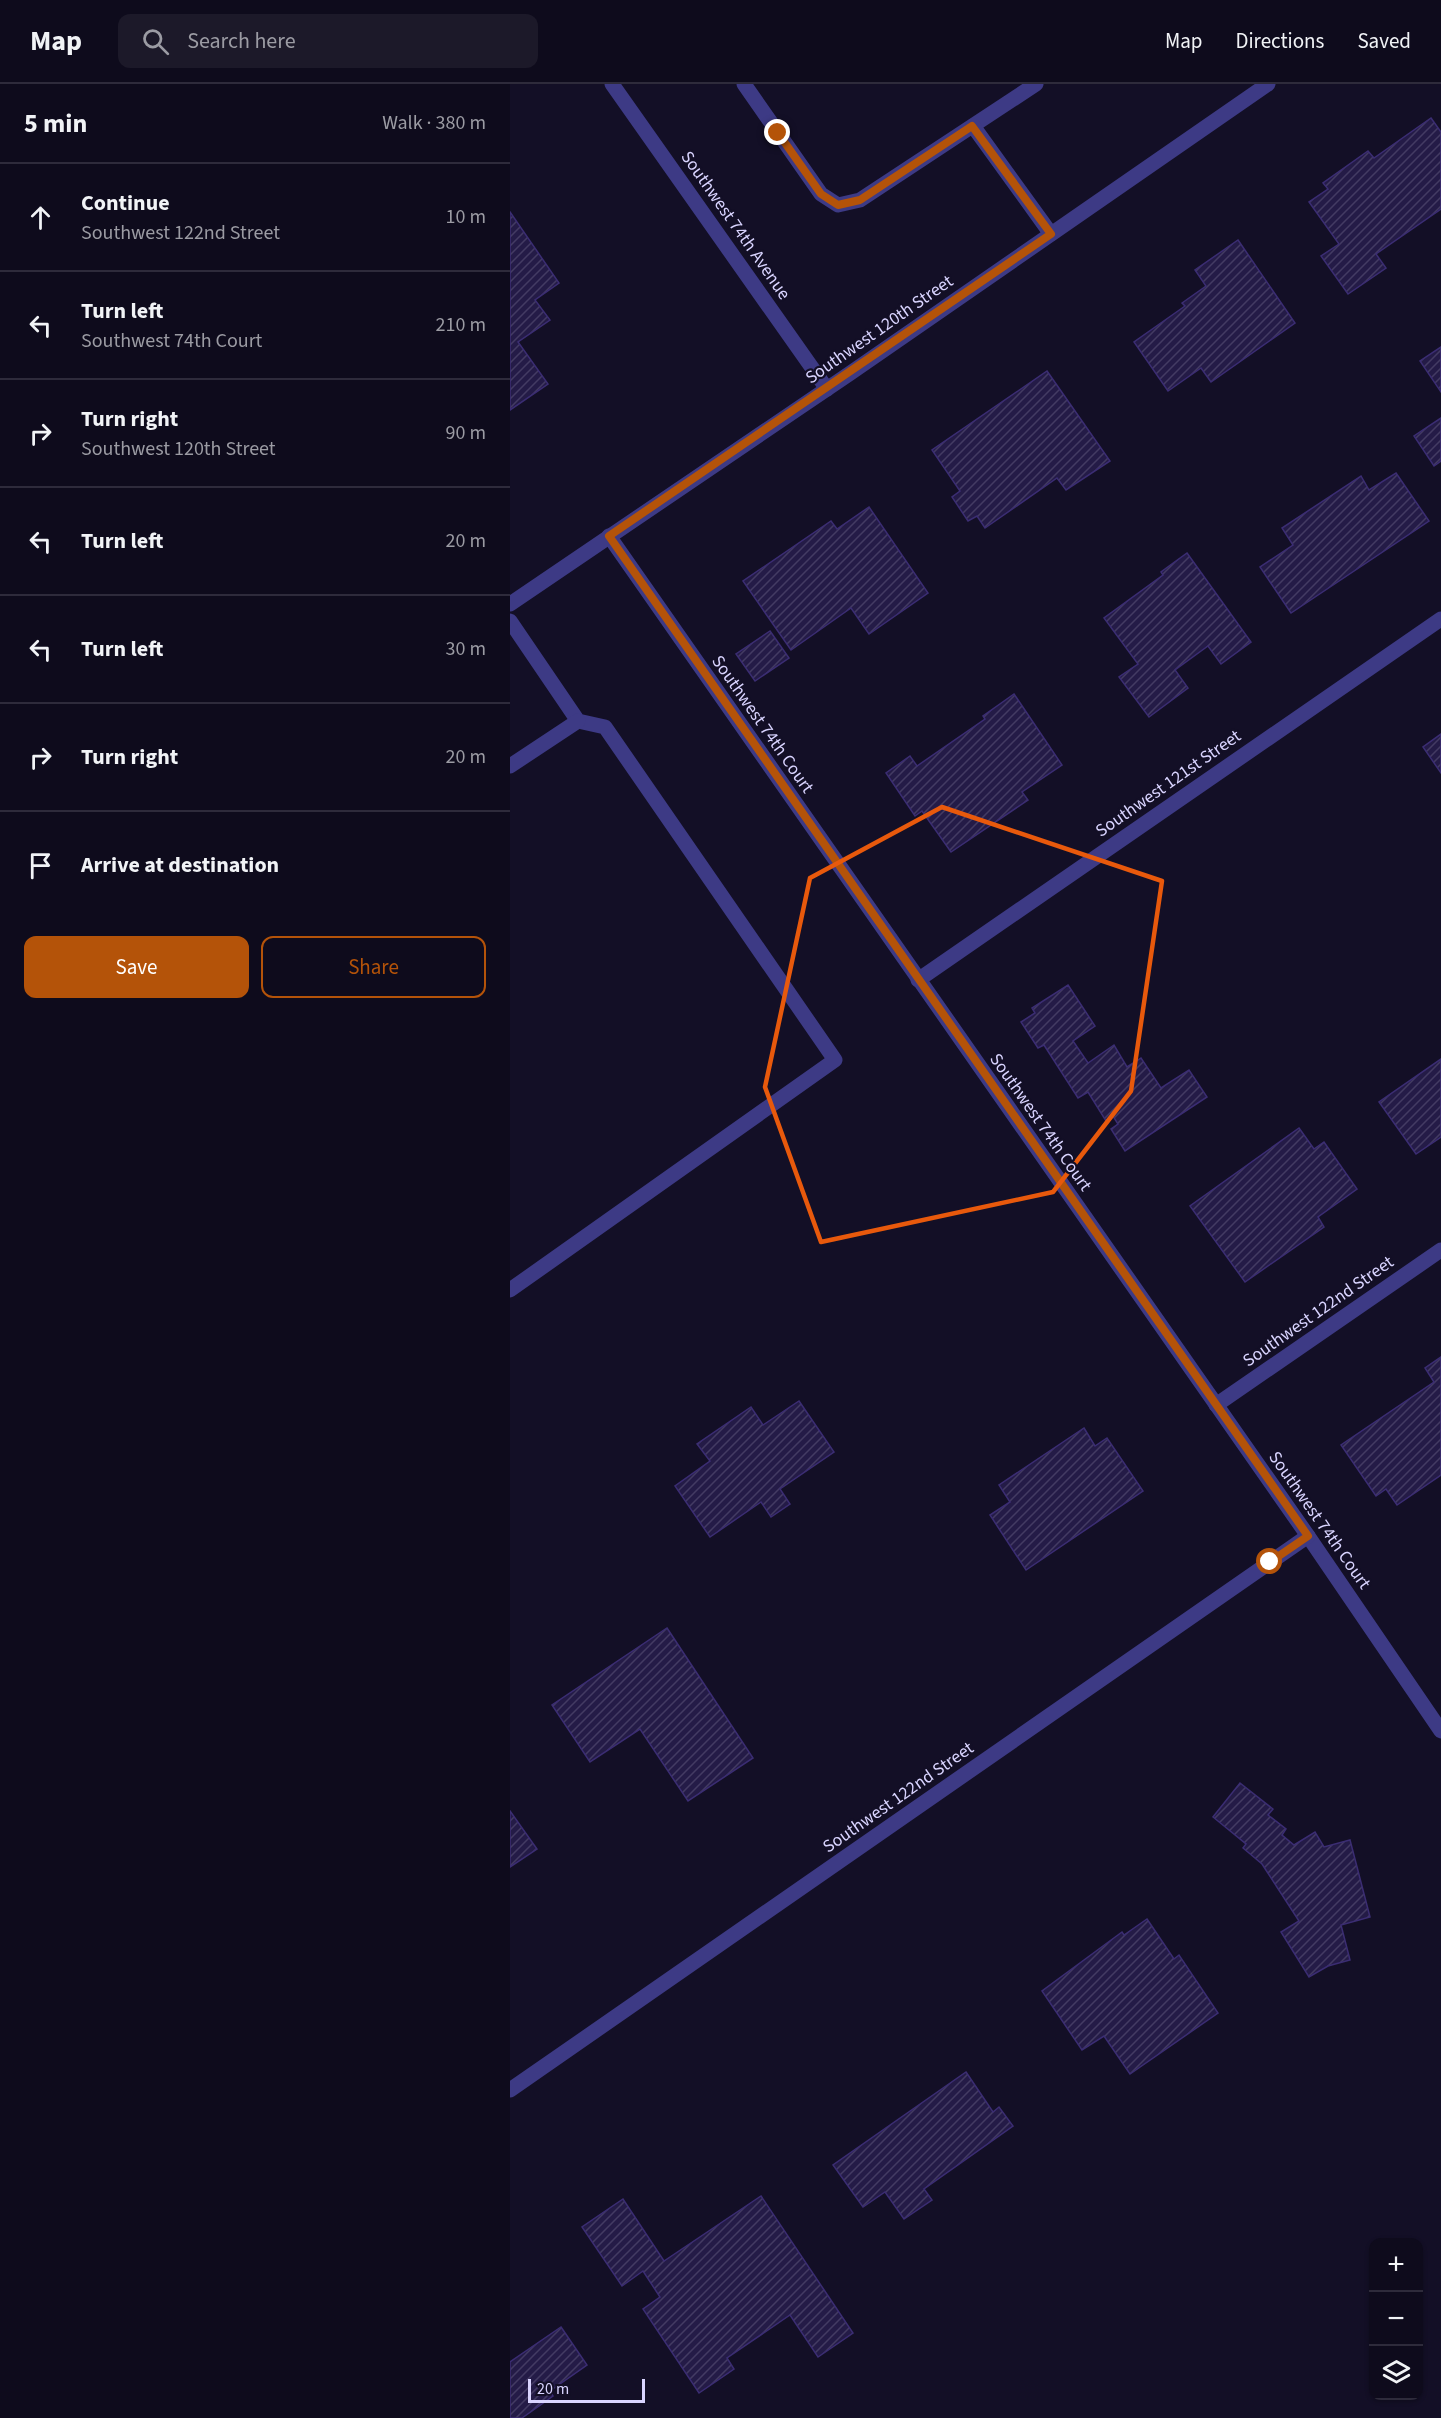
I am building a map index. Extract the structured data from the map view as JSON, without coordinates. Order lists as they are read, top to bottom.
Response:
{
  "streets": {
    "street": [
      "Southwest 74th Avenue",
      "Southwest 120th Street",
      "Southwest 74th Court",
      "Southwest 121st Street",
      "Southwest 122nd Street"
    ]
  },
  "crossings": [
    ["Southwest 74th Avenue", "Southwest 120th Street"],
    ["Southwest 120th Street", "Southwest 74th Court"],
    ["Southwest 74th Court", "Southwest 121st Street"],
    ["Southwest 74th Court", "Southwest 122nd Street"]
  ],
  "scale_bar": "20 m",
  "page": {
    "header": "Map",
    "search": "Search here",
    "nav": ["Map", "Directions", "Saved"],
    "heading": ["5 min", "Walk · 380 m"],
    "list": [
      ["Continue", "Southwest 122nd Street", "10 m"],
      ["Turn left", "Southwest 74th Court", "210 m"],
      ["Turn right", "Southwest 120th Street", "90 m"],
      ["Turn left", "20 m"],
      ["Turn left", "30 m"],
      ["Turn right", "20 m"],
      "Arrive at destination"
    ],
    "buttons": ["Save", "Share"],
    "map_buttons": ["+", "−"],
    "scale": "20 m"
  }
}
